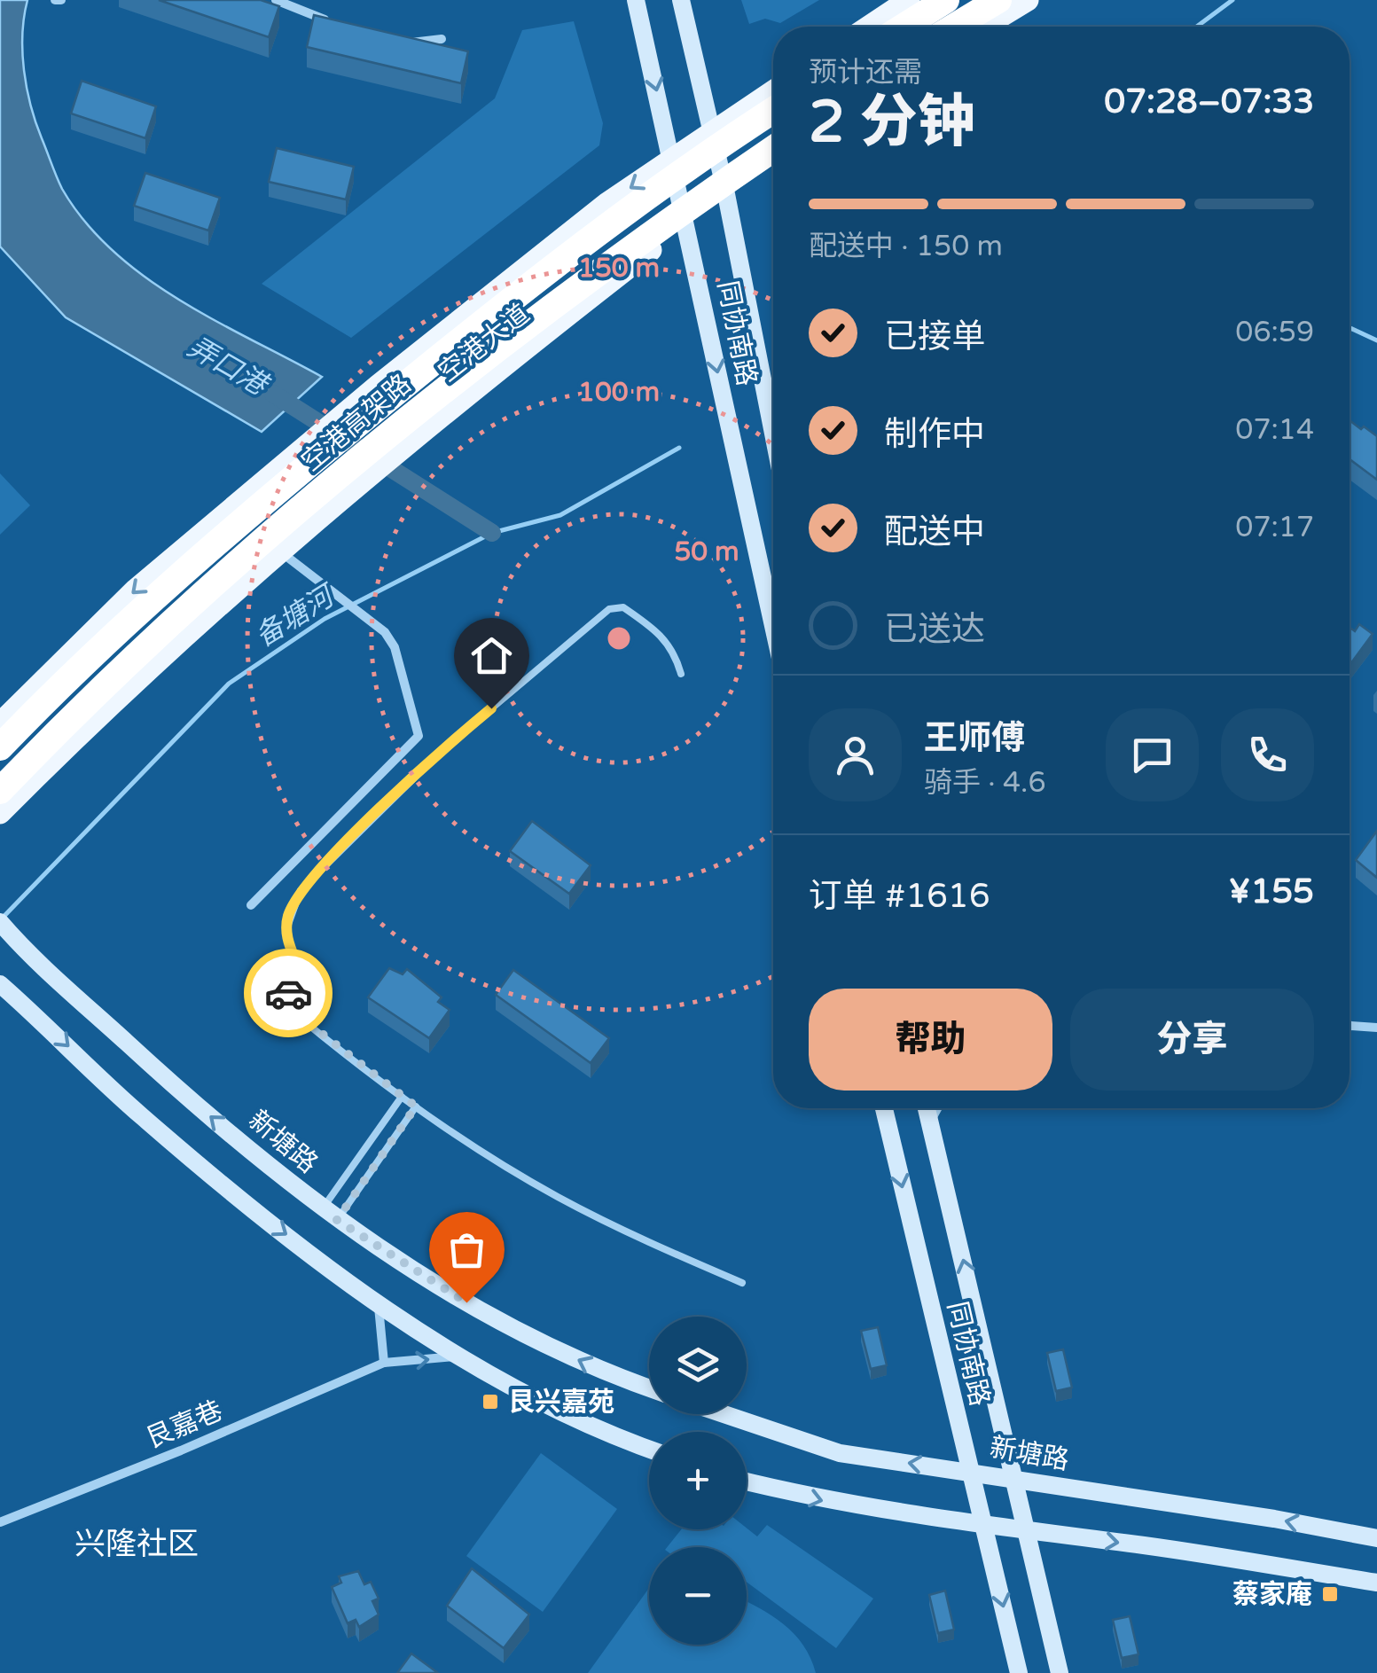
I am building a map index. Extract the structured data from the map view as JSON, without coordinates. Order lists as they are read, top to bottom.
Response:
{
  "streets": {
    "highway": ["空港高架路"],
    "main road": ["同协南路", "空港大道", "新塘路"],
    "street": ["艮嘉巷"]
  },
  "crossings": [
    ["同协南路", "空港大道"],
    ["同协南路", "新塘路"]
  ],
  "districts": ["兴隆社区"],
  "water": ["弄口港", "备塘河"],
  "places": {
    "transit": ["艮兴嘉苑", "蔡家庵"]
  },
  "page": {
    "heading": ["2 分钟", "预计还需", "07:28–07:33"],
    "panel": [
      "王师傅",
      "骑手 · 4.6",
      "订单 #1616",
      "¥155"
    ],
    "bar": "配送中 · 150 m",
    "list": [
      ["已接单", "06:59"],
      ["制作中", "07:14"],
      ["配送中", "07:17"],
      "已送达"
    ],
    "buttons": ["帮助", "分享"],
    "map_buttons": ["+", "−"]
  },
  "rings": ["150 m", "100 m", "50 m"]
}
